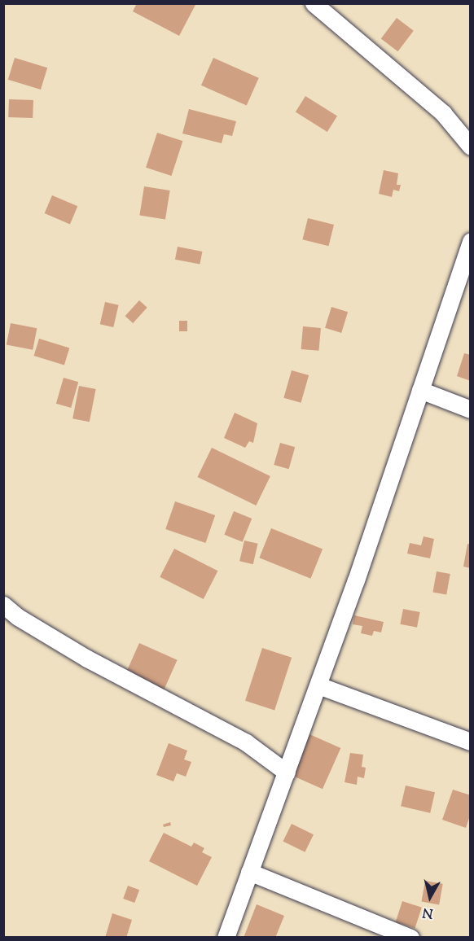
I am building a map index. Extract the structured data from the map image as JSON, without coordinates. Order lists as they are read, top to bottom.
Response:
{
  "north": "bottom"
}
